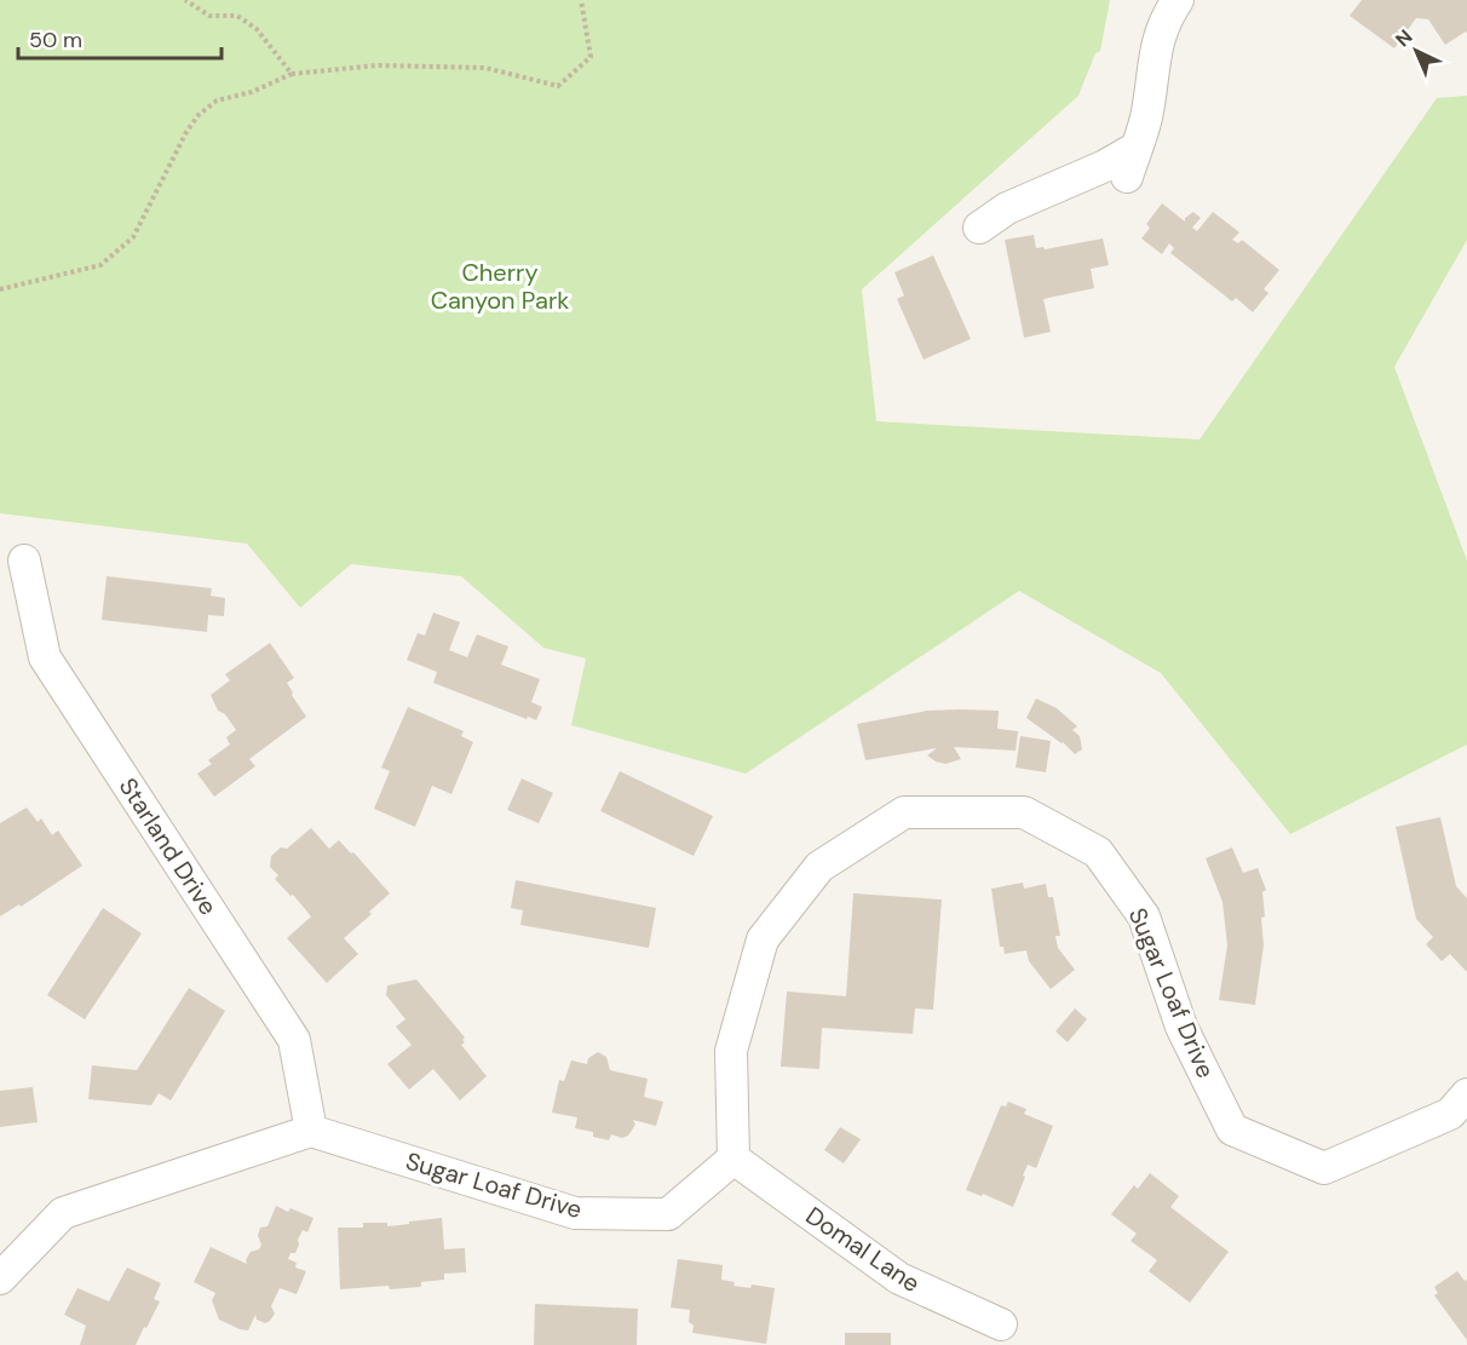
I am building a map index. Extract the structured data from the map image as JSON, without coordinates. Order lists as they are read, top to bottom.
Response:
{
  "streets": {
    "street": ["Starland Drive", "Sugar Loaf Drive", "Domal Lane"]
  },
  "crossings": [
    ["Starland Drive", "Sugar Loaf Drive"],
    ["Sugar Loaf Drive", "Domal Lane"]
  ],
  "parks": ["Cherry Canyon Park"],
  "scale_bar": "50 m",
  "north": "top left"
}
